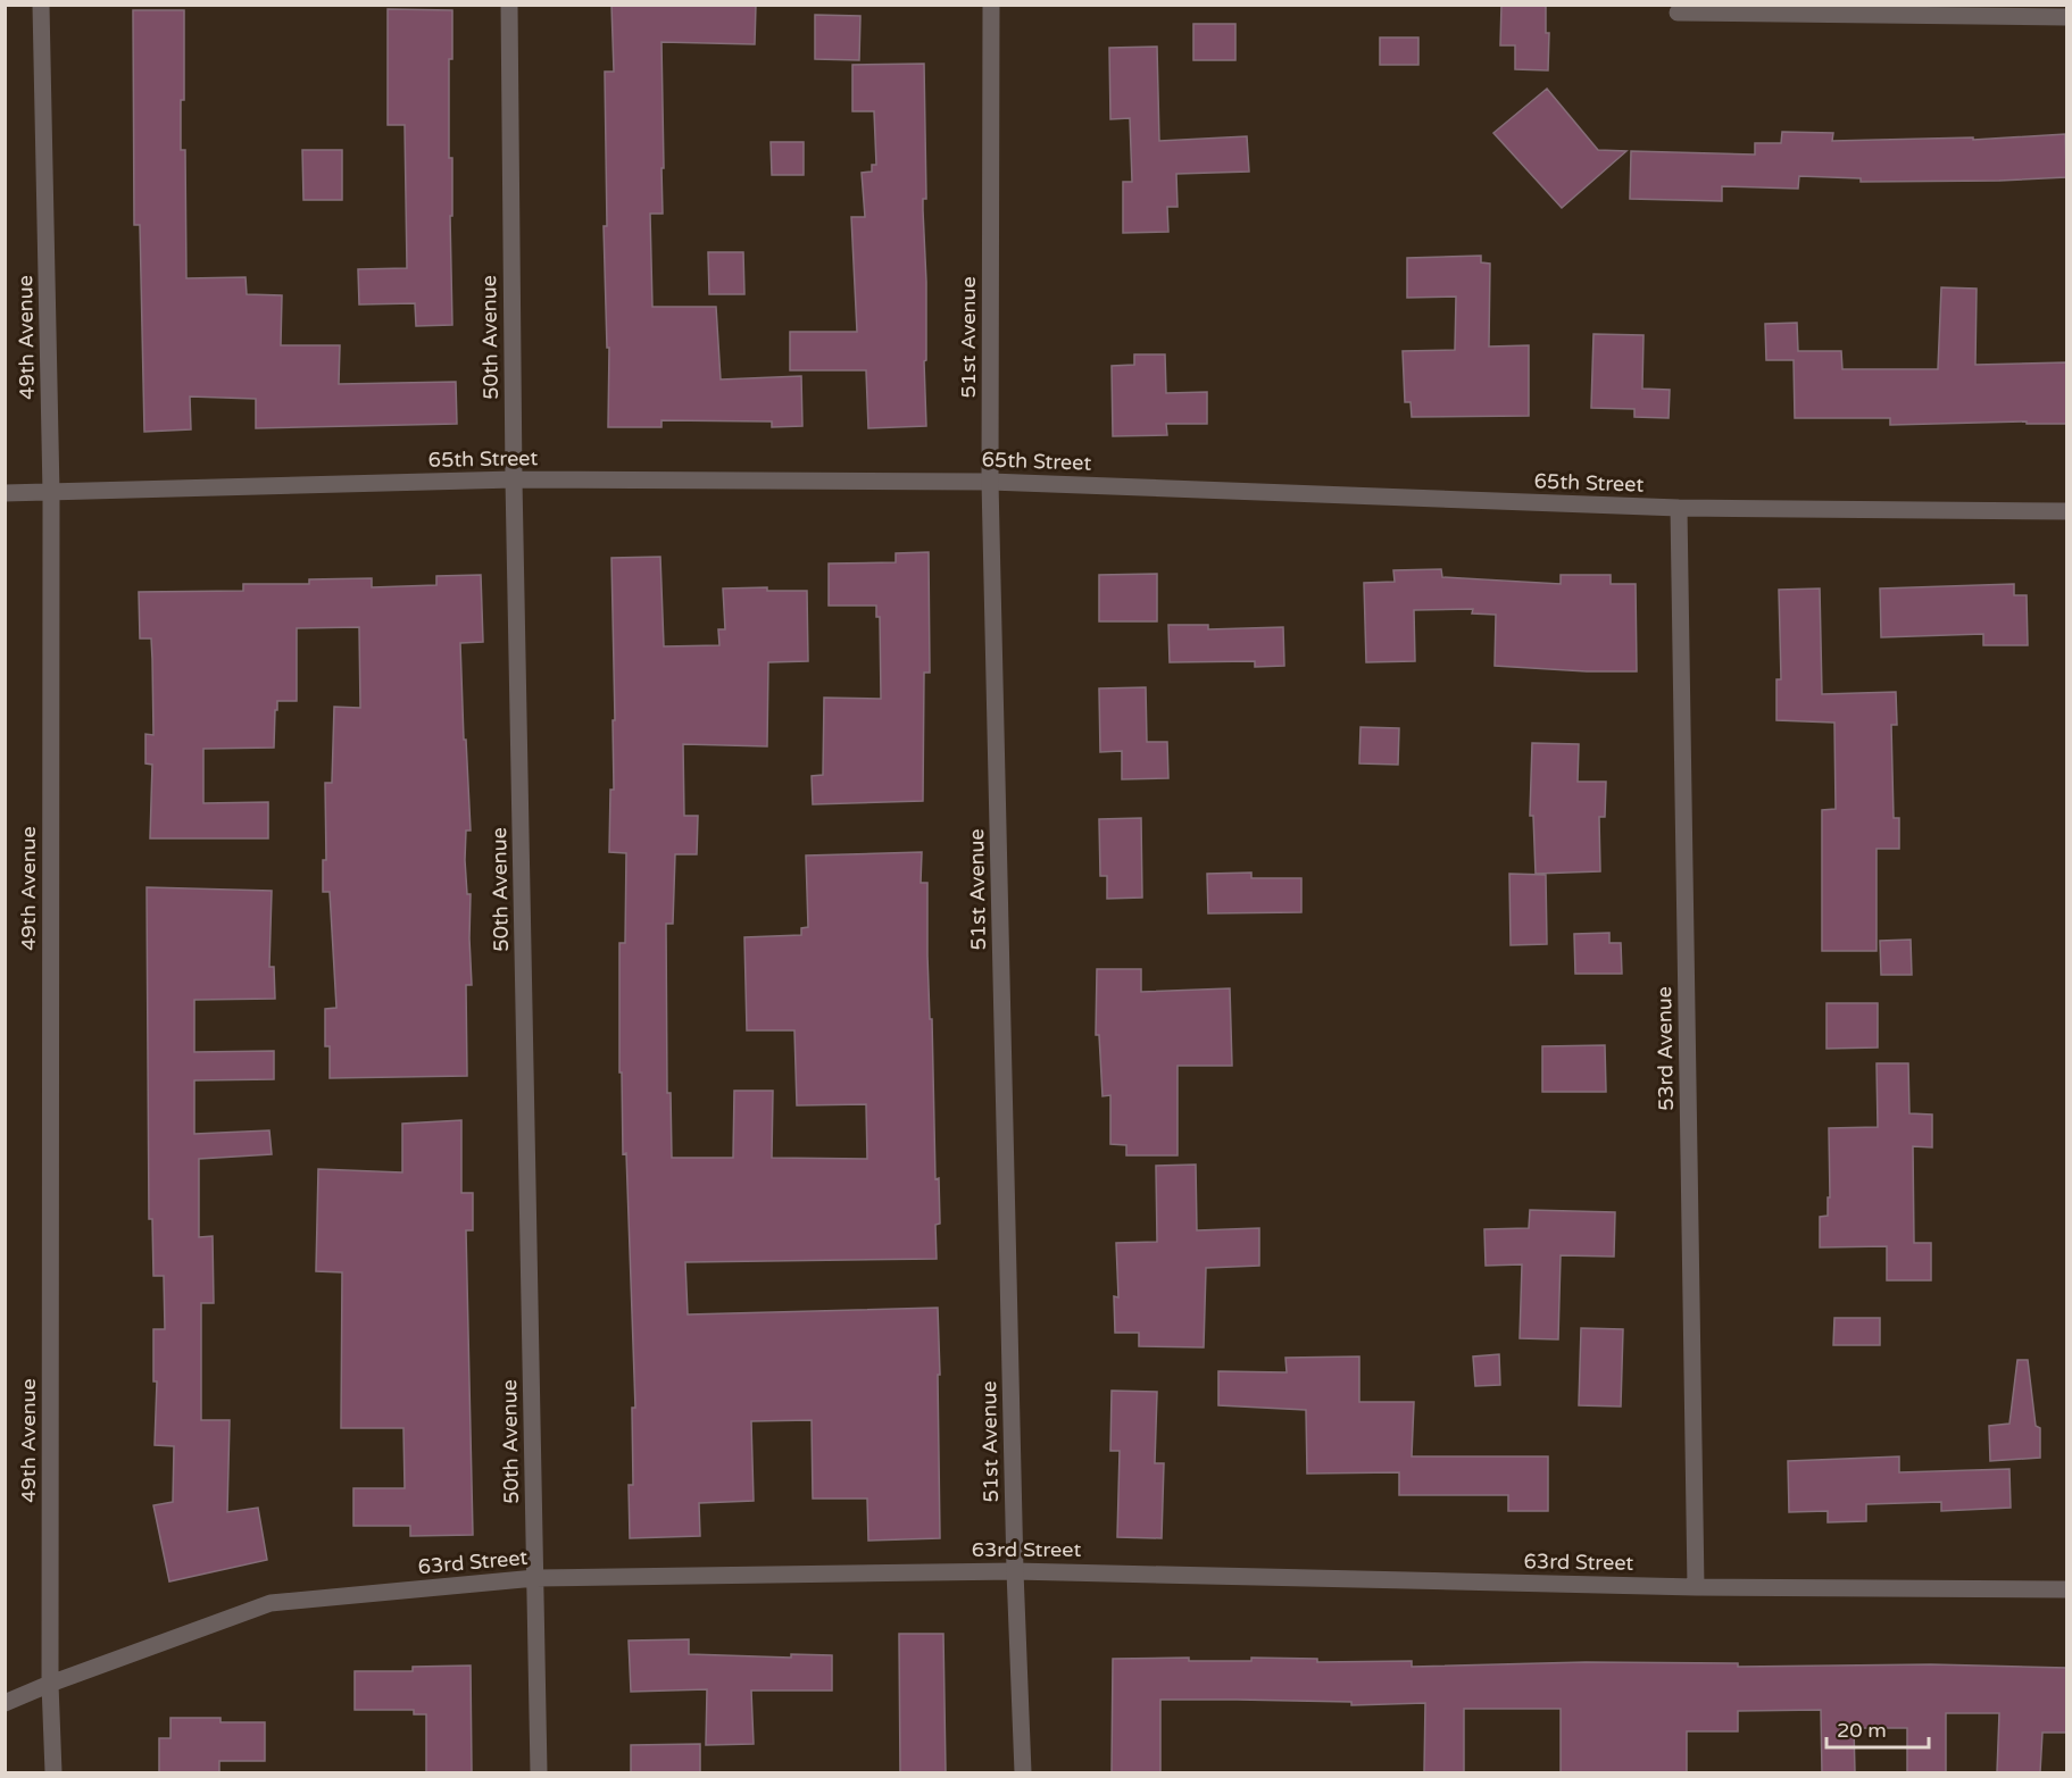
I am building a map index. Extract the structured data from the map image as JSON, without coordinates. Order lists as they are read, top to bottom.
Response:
{
  "streets": {
    "street": [
      "49th Avenue",
      "50th Avenue",
      "51st Avenue",
      "65th Street",
      "53rd Avenue",
      "63rd Street"
    ]
  },
  "crossings": [
    ["49th Avenue", "65th Street"],
    ["49th Avenue", "63rd Street"],
    ["50th Avenue", "65th Street"],
    ["50th Avenue", "63rd Street"],
    ["51st Avenue", "65th Street"],
    ["51st Avenue", "63rd Street"],
    ["65th Street", "53rd Avenue"],
    ["53rd Avenue", "63rd Street"]
  ],
  "scale_bar": "20 m"
}
